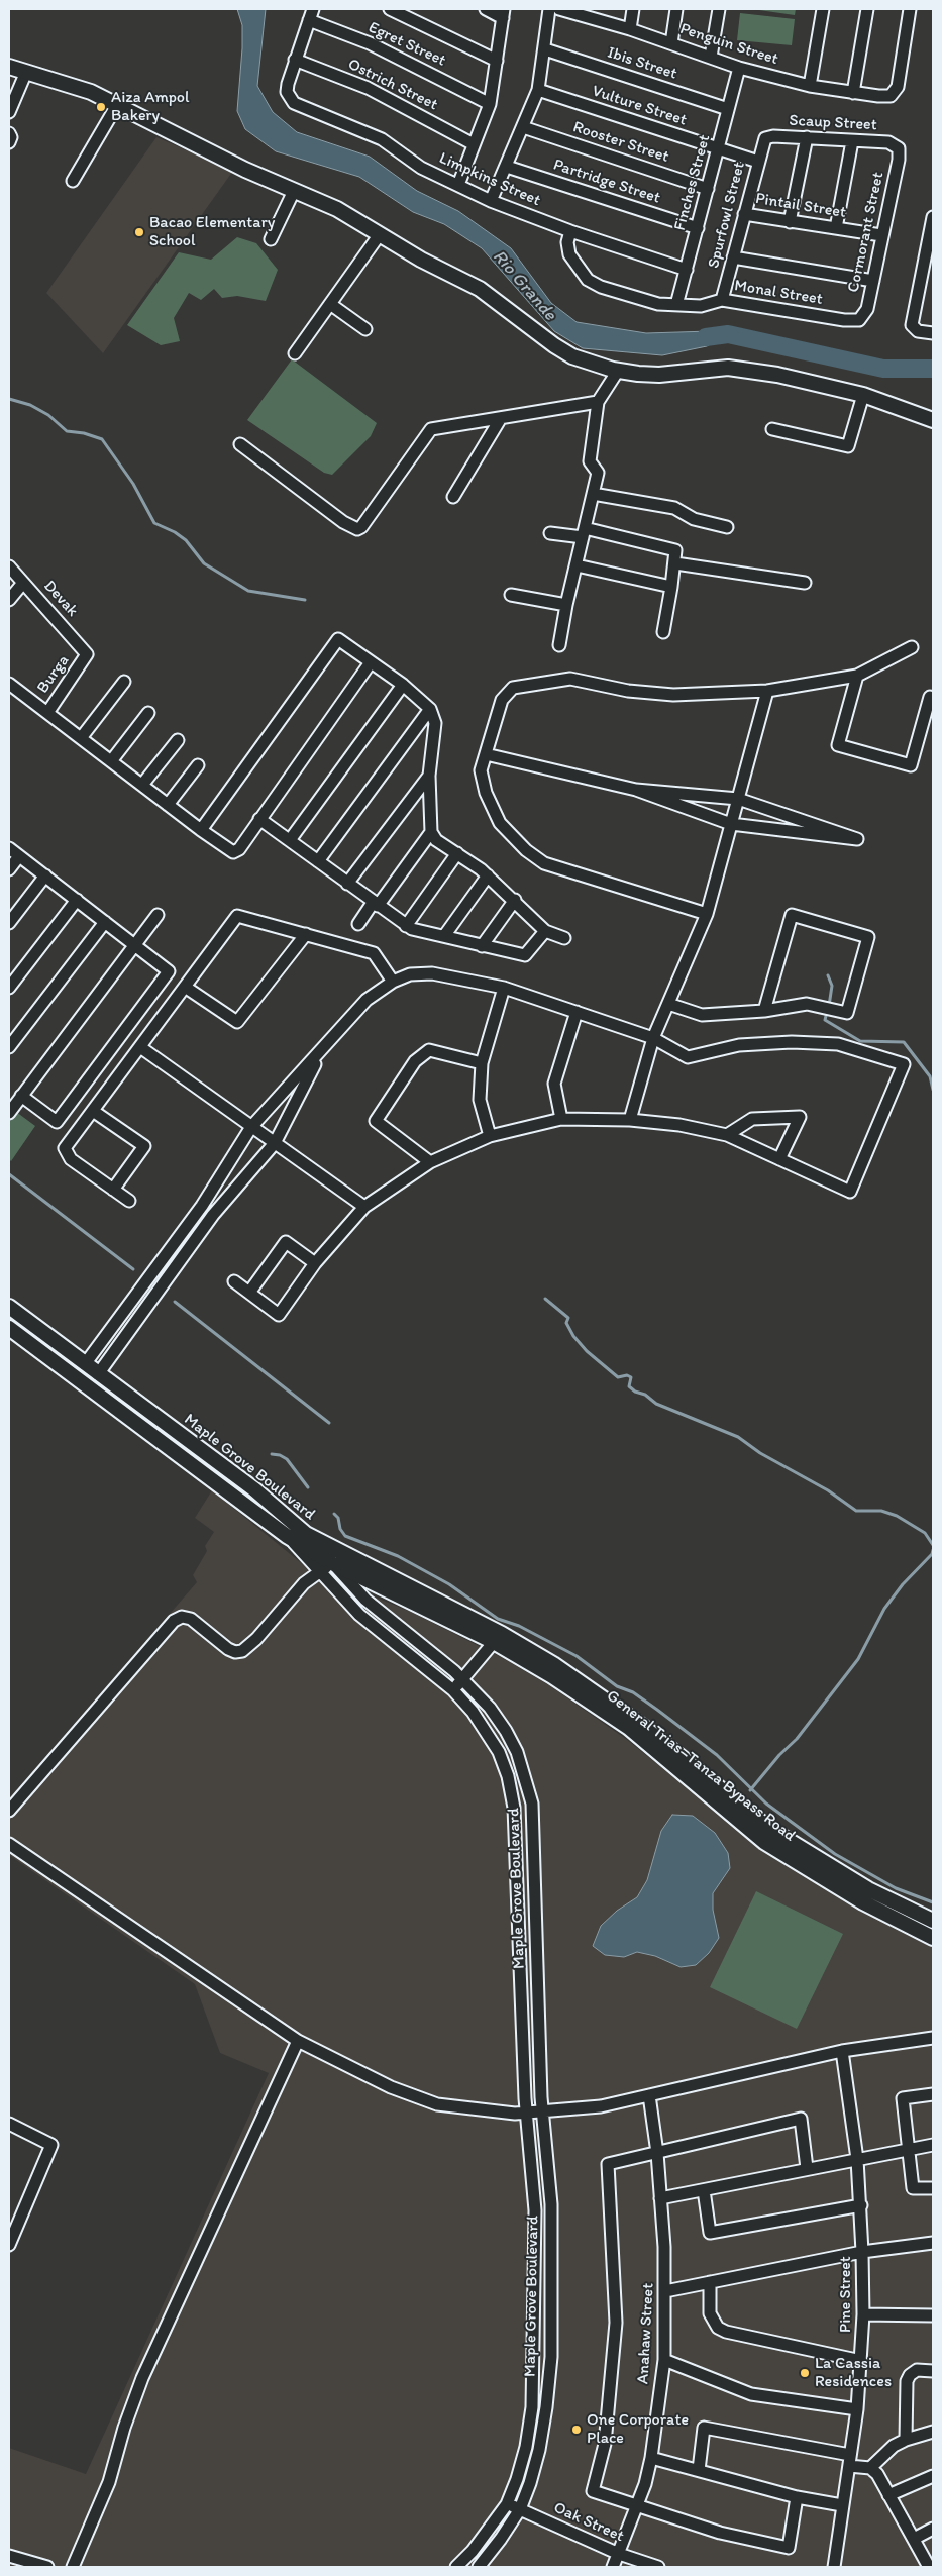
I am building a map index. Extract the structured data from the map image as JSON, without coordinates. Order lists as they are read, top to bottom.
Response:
{
  "streets": {
    "main road": ["Maple Grove Boulevard", "General Trias–Tanza Bypass Road"],
    "street": [
      "Egret Street",
      "Penguin Street",
      "Ibis Street",
      "Ostrich Street",
      "Vulture Street",
      "Scaup Street",
      "Rooster Street",
      "Limpkins Street",
      "Partridge Street",
      "Finches Street",
      "Pintail Street",
      "Spurfowl Street",
      "Cormorant Street",
      "Monal Street",
      "Devak",
      "Burga",
      "Pine Street",
      "Anahaw Street",
      "Oak Street"
    ]
  },
  "crossings": [
    ["Penguin Street", "Finches Street"],
    ["Ibis Street", "Finches Street"],
    ["Ostrich Street", "Limpkins Street"],
    ["Vulture Street", "Finches Street"],
    ["Vulture Street", "Spurfowl Street"],
    ["Scaup Street", "Spurfowl Street"],
    ["Scaup Street", "Cormorant Street"],
    ["Rooster Street", "Finches Street"],
    ["Limpkins Street", "Finches Street"],
    ["Partridge Street", "Finches Street"],
    ["Pintail Street", "Spurfowl Street"],
    ["Pintail Street", "Cormorant Street"],
    ["Spurfowl Street", "Monal Street"],
    ["Cormorant Street", "Monal Street"],
    ["Devak", "Burga"],
    ["Maple Grove Boulevard", "General Trias–Tanza Bypass Road"],
    ["Maple Grove Boulevard", "Oak Street"],
    ["Anahaw Street", "Oak Street"]
  ],
  "water": ["Rio Grande"],
  "places": [
    "Aiza Ampol Bakery",
    "Bacao Elementary School",
    "La Cassia Residences",
    "One Corporate Place"
  ]
}
